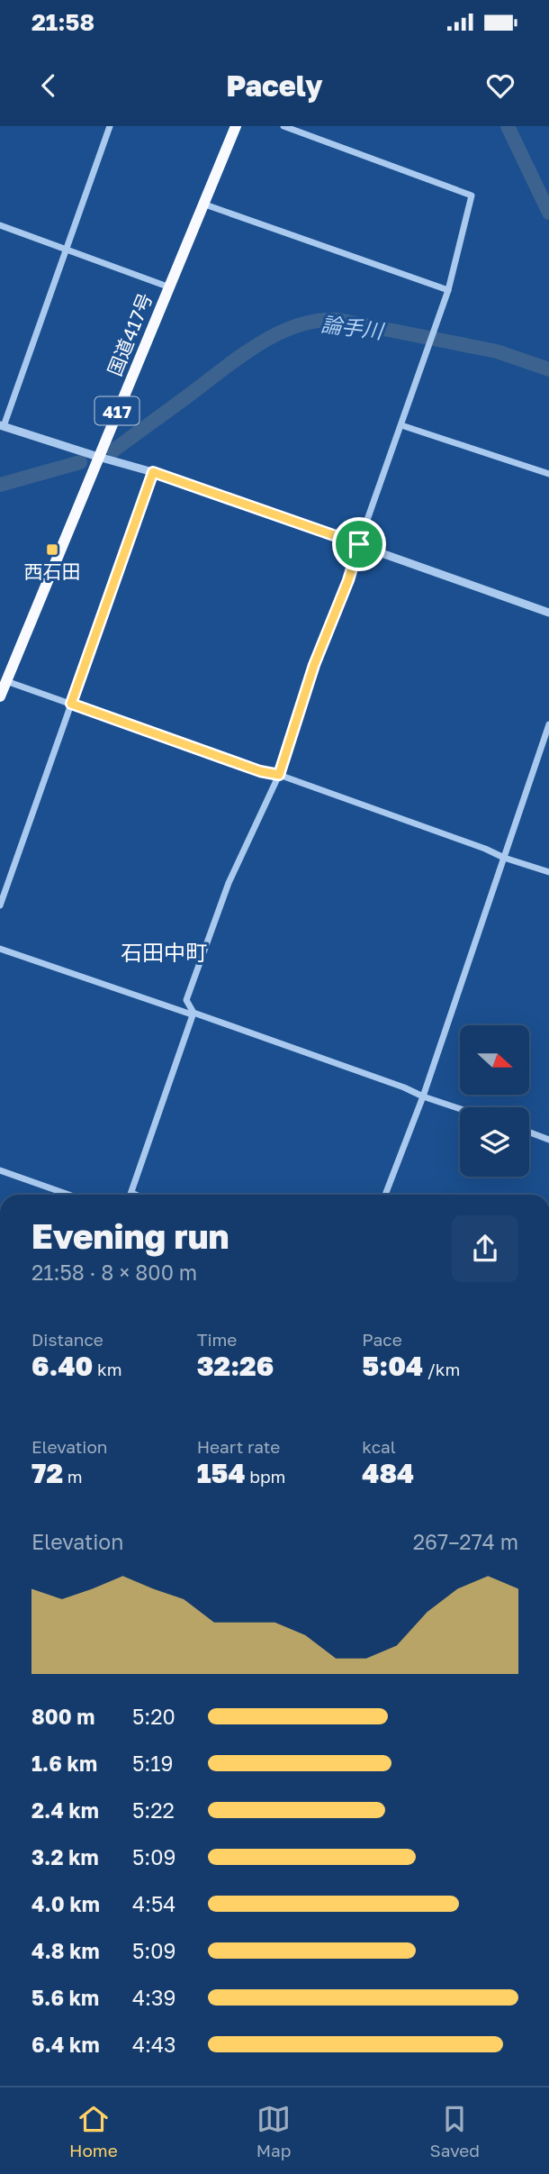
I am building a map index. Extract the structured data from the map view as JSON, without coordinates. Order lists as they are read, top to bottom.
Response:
{
  "streets": {
    "highway": ["国道417号", "417"]
  },
  "districts": ["石田中町"],
  "water": ["論手川"],
  "places": {
    "transit": ["西石田"]
  },
  "north": "right",
  "page": {
    "status": "21:58",
    "header": "Pacely",
    "heading": ["Evening run", "21:58 · 8 × 800 m"],
    "stats": [
      ["Distance", "6.40 km"],
      ["Time", "32:26"],
      ["Pace", "5:04 /km"],
      ["Elevation", "72 m"],
      ["Heart rate", "154 bpm"],
      ["kcal", "484"]
    ],
    "chart": ["Elevation", "267–274 m"],
    "list": [
      {
        "name": "800 m",
        "note": "5:20"
      },
      {
        "name": "1.6 km",
        "note": "5:19"
      },
      {
        "name": "2.4 km",
        "note": "5:22"
      },
      {
        "name": "3.2 km",
        "note": "5:09"
      },
      {
        "name": "4.0 km",
        "note": "4:54"
      },
      {
        "name": "4.8 km",
        "note": "5:09"
      },
      {
        "name": "5.6 km",
        "note": "4:39"
      },
      {
        "name": "6.4 km",
        "note": "4:43"
      }
    ],
    "tabs": ["Home", "Map", "Saved"]
  }
}
